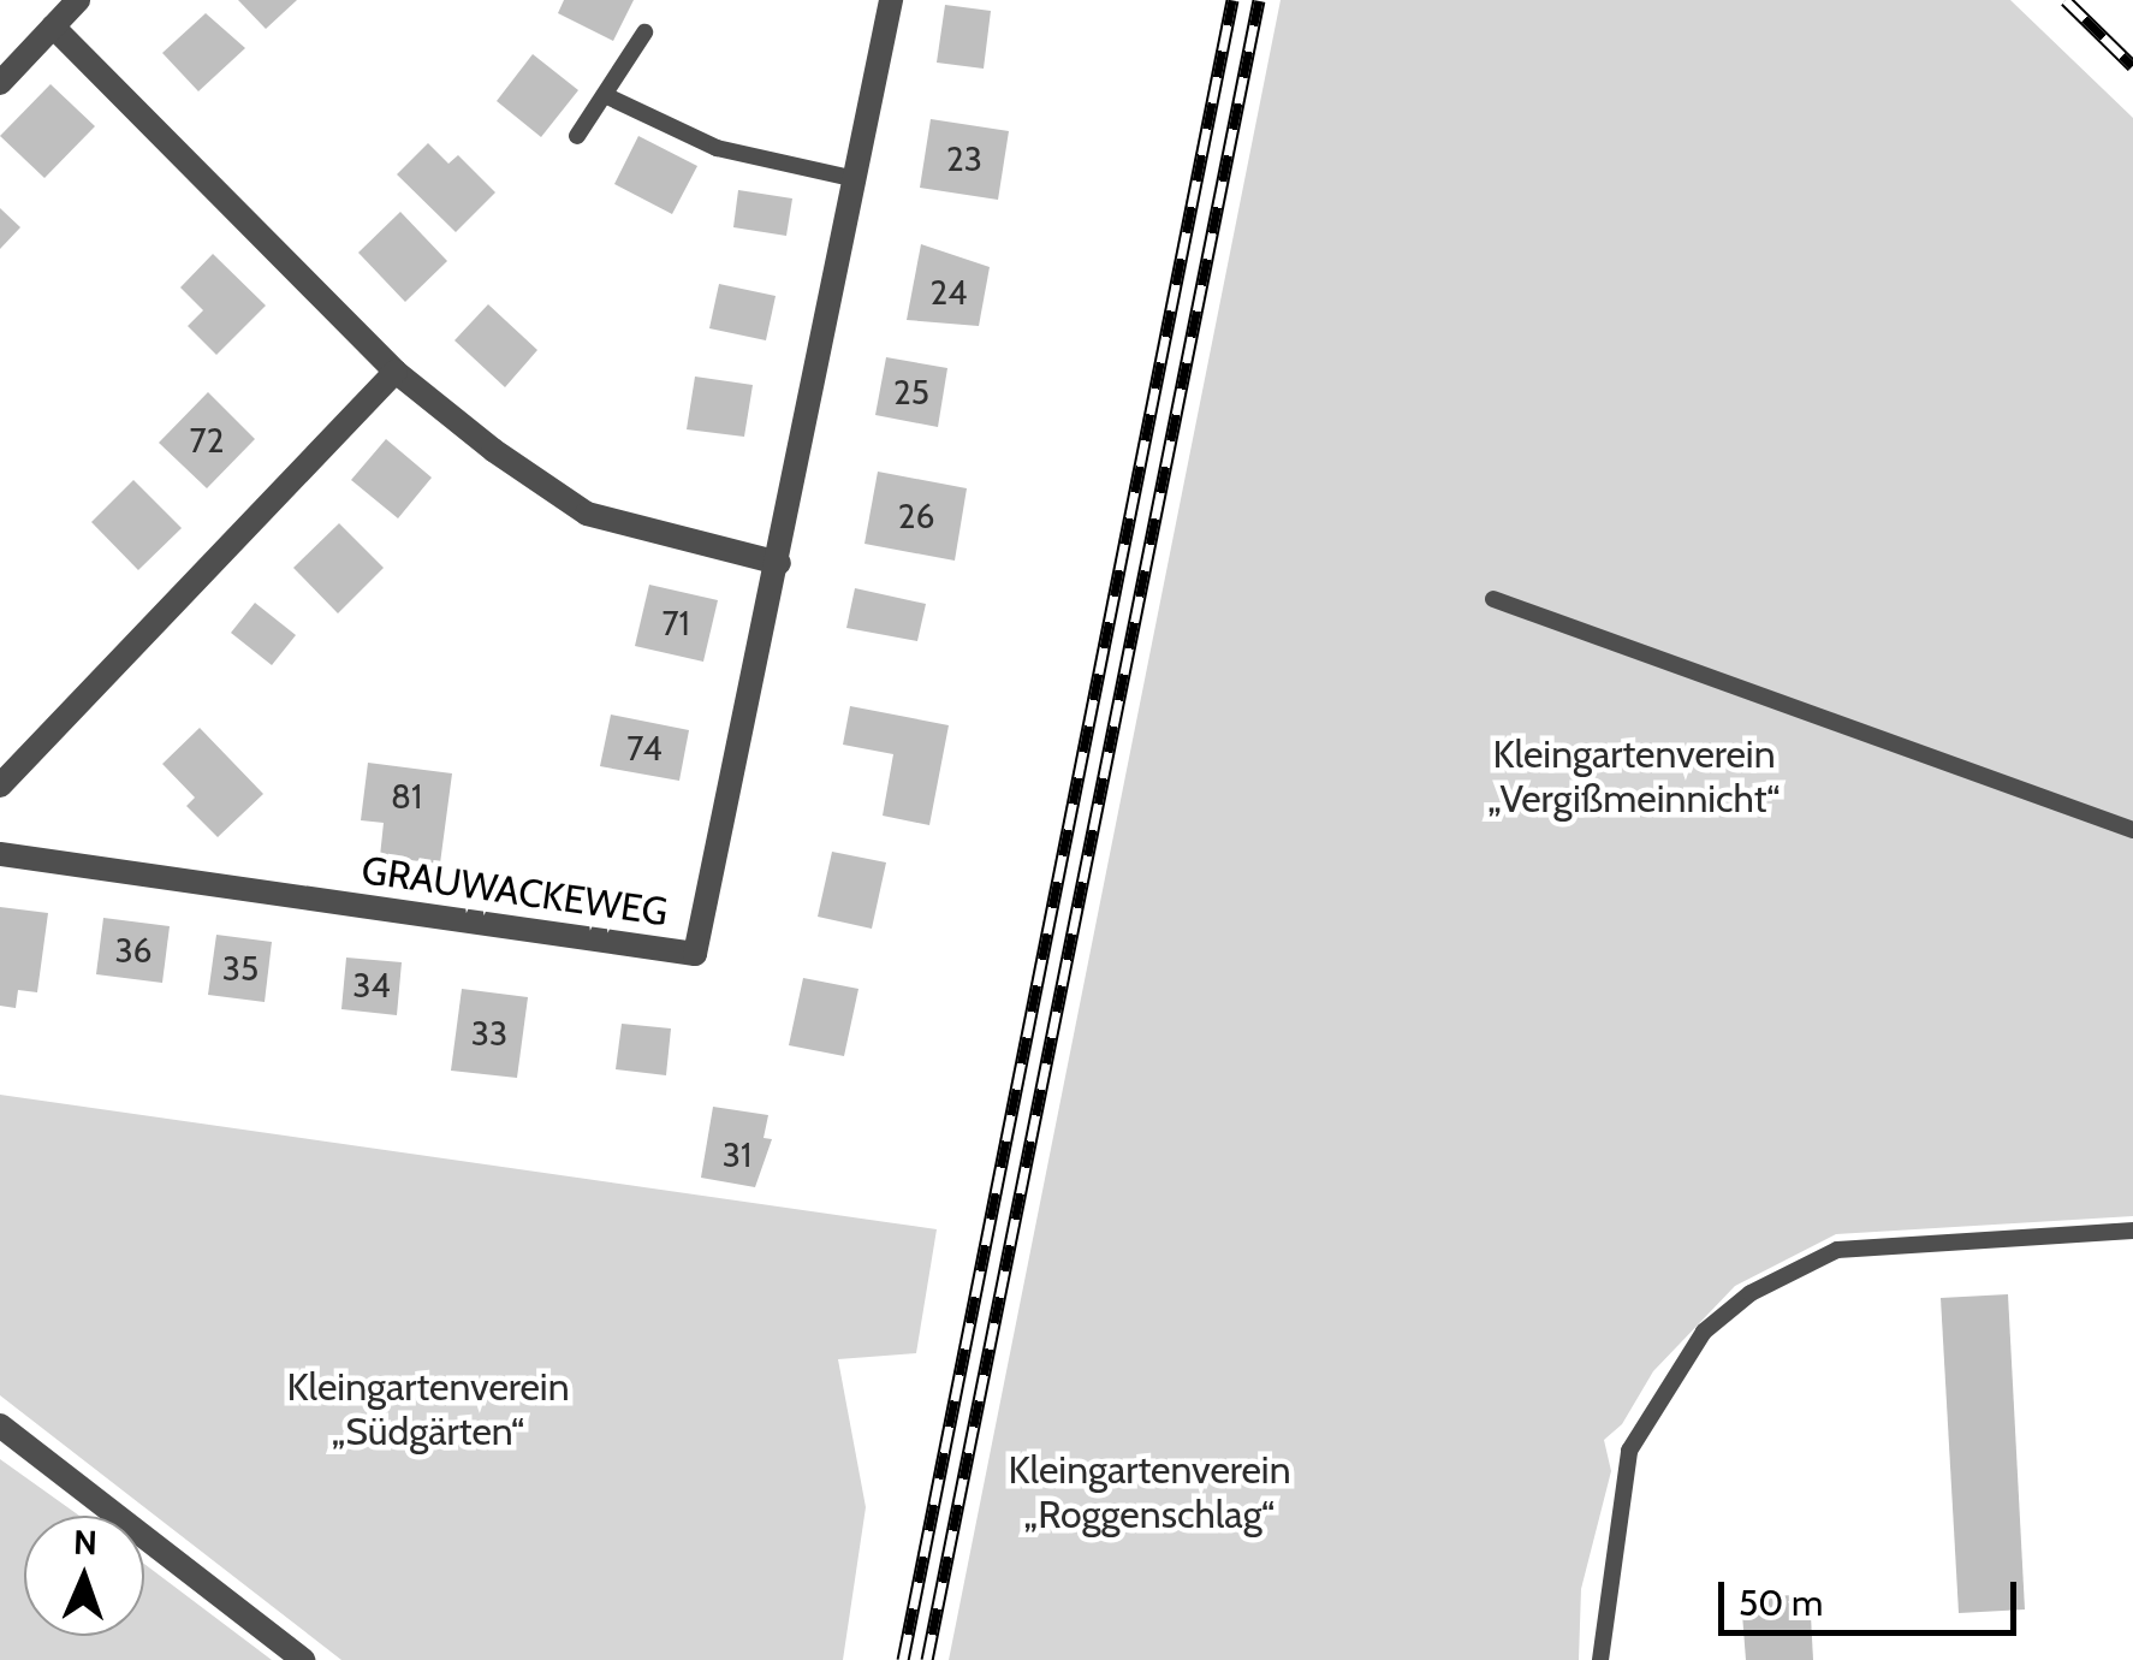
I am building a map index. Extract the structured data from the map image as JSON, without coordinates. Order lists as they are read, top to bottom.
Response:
{
  "streets": {
    "street": ["GRAUWACKEWEG"]
  },
  "parks": ["Kleingartenverein „Vergißmeinnicht“", "Kleingartenverein „Südgärten“", "Kleingartenverein „Roggenschlag“"],
  "house_numbers": [
    "23",
    "24",
    "25",
    "72",
    "26",
    "71",
    "74",
    "81",
    "36",
    "35",
    "34",
    "33",
    "31"
  ],
  "scale_bar": "50 m",
  "north": "top"
}
